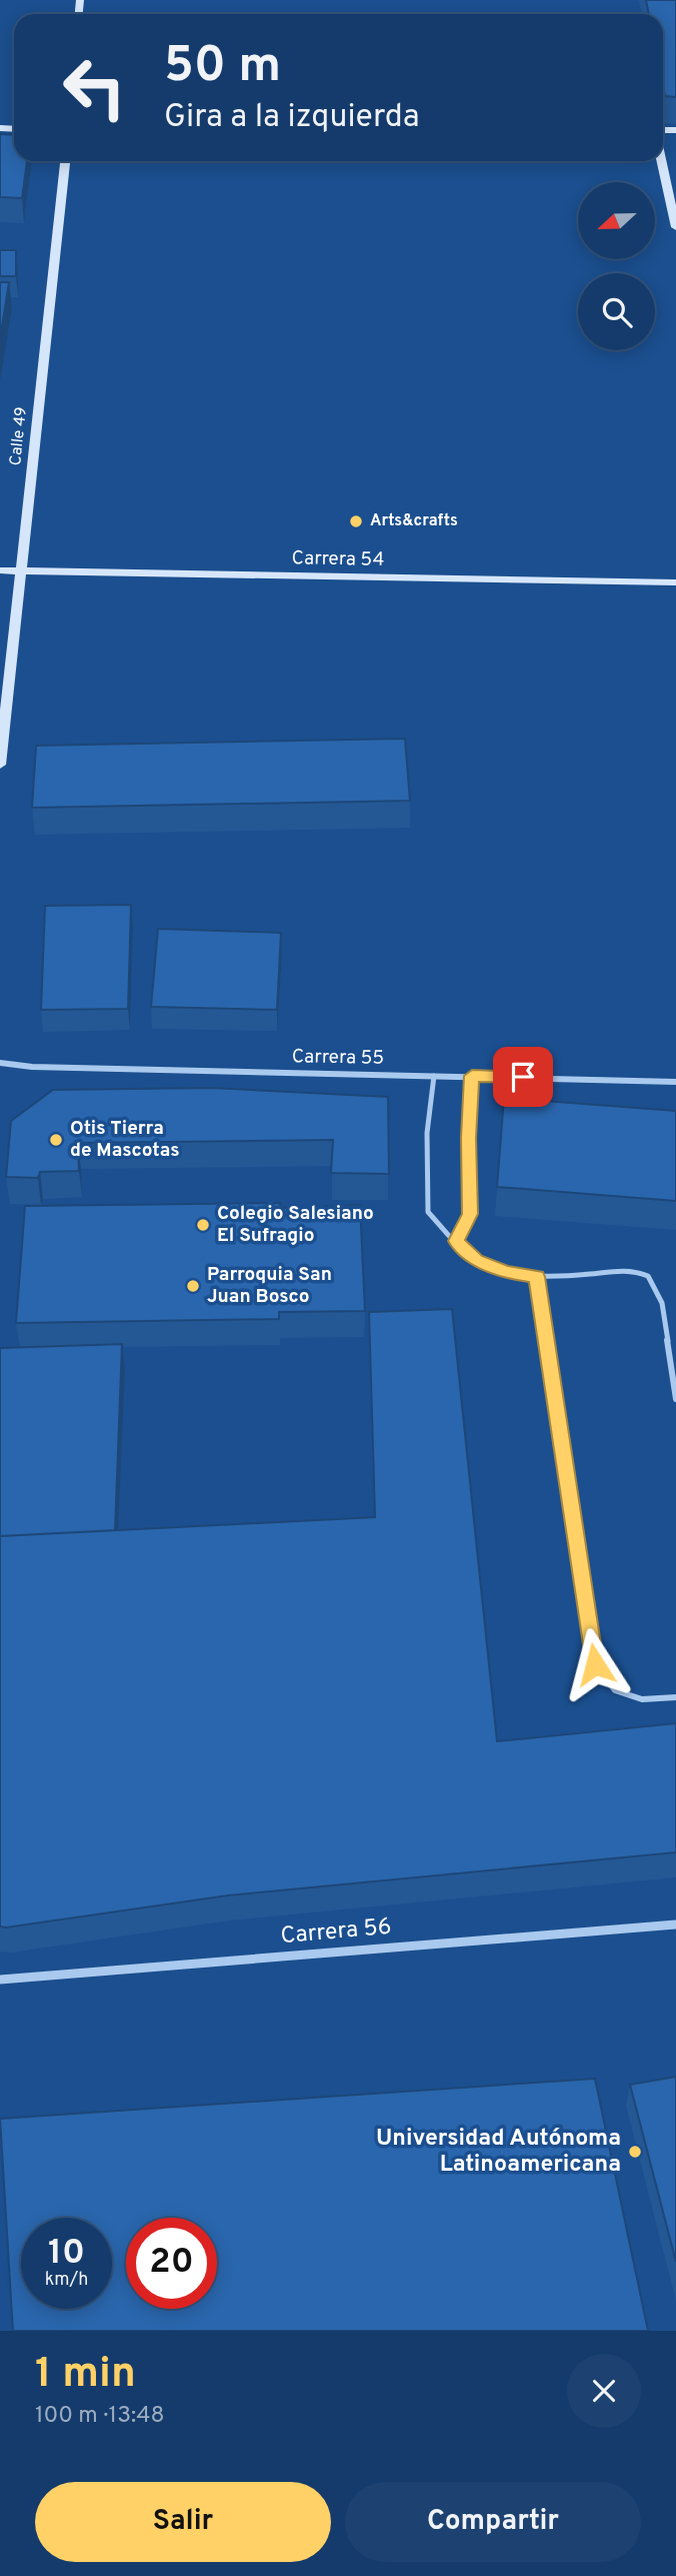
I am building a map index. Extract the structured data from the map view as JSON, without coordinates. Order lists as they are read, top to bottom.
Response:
{
  "streets": {
    "main road": ["Calle 49", "Carrera 54"],
    "street": ["Carrera 55", "Carrera 56"]
  },
  "crossings": [
    ["Calle 49", "Carrera 54"]
  ],
  "places": [
    "Arts&crafts",
    "Otis Tierra de Mascotas",
    "Colegio Salesiano El Sufragio",
    "Parroquia San Juan Bosco",
    "Universidad Autónoma Latinoamericana"
  ],
  "north": "left",
  "page": {
    "turn": ["50 m", "Gira a la izquierda"],
    "speed": "10 km/h",
    "limit": "20",
    "heading": ["1 min", "100 m · 13:48"],
    "buttons": ["Salir", "Compartir"]
  }
}
